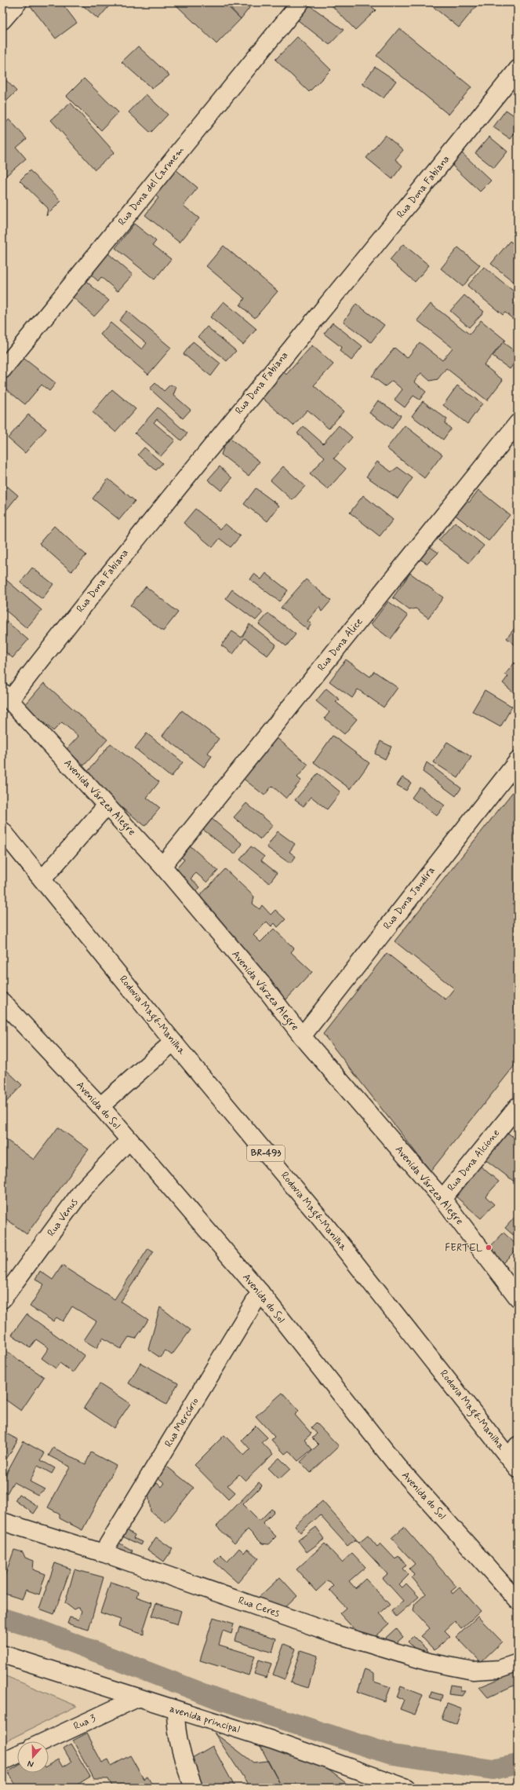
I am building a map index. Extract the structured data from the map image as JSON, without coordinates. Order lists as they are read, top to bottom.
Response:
{
  "streets": {
    "main road": [
      "Rua Dona del Carmem",
      "Rua Dona Fabiana",
      "Rua Dona Alice",
      "Avenida Várzea Alegre",
      "Rua Dona Jandira",
      "Rodovia Magé-Manilha",
      "Avenida do Sol",
      "BR-493",
      "Rua Dona Alcione",
      "Rua Venus",
      "Rua Mercúrio",
      "Rua Ceres",
      "avenida principal",
      "Rua 3"
    ]
  },
  "crossings": [
    ["Rua Dona Fabiana", "Avenida Várzea Alegre"],
    ["Rua Dona Alice", "Avenida Várzea Alegre"],
    ["Avenida Várzea Alegre", "Rua Dona Jandira"],
    ["Avenida Várzea Alegre", "Rua Dona Alcione"],
    ["Avenida do Sol", "Rua Venus"],
    ["Avenida do Sol", "Rua Mercúrio"],
    ["Rua Mercúrio", "Rua Ceres"],
    ["avenida principal", "Rua 3"]
  ],
  "places": ["FERTEL"],
  "north": "bottom"
}
